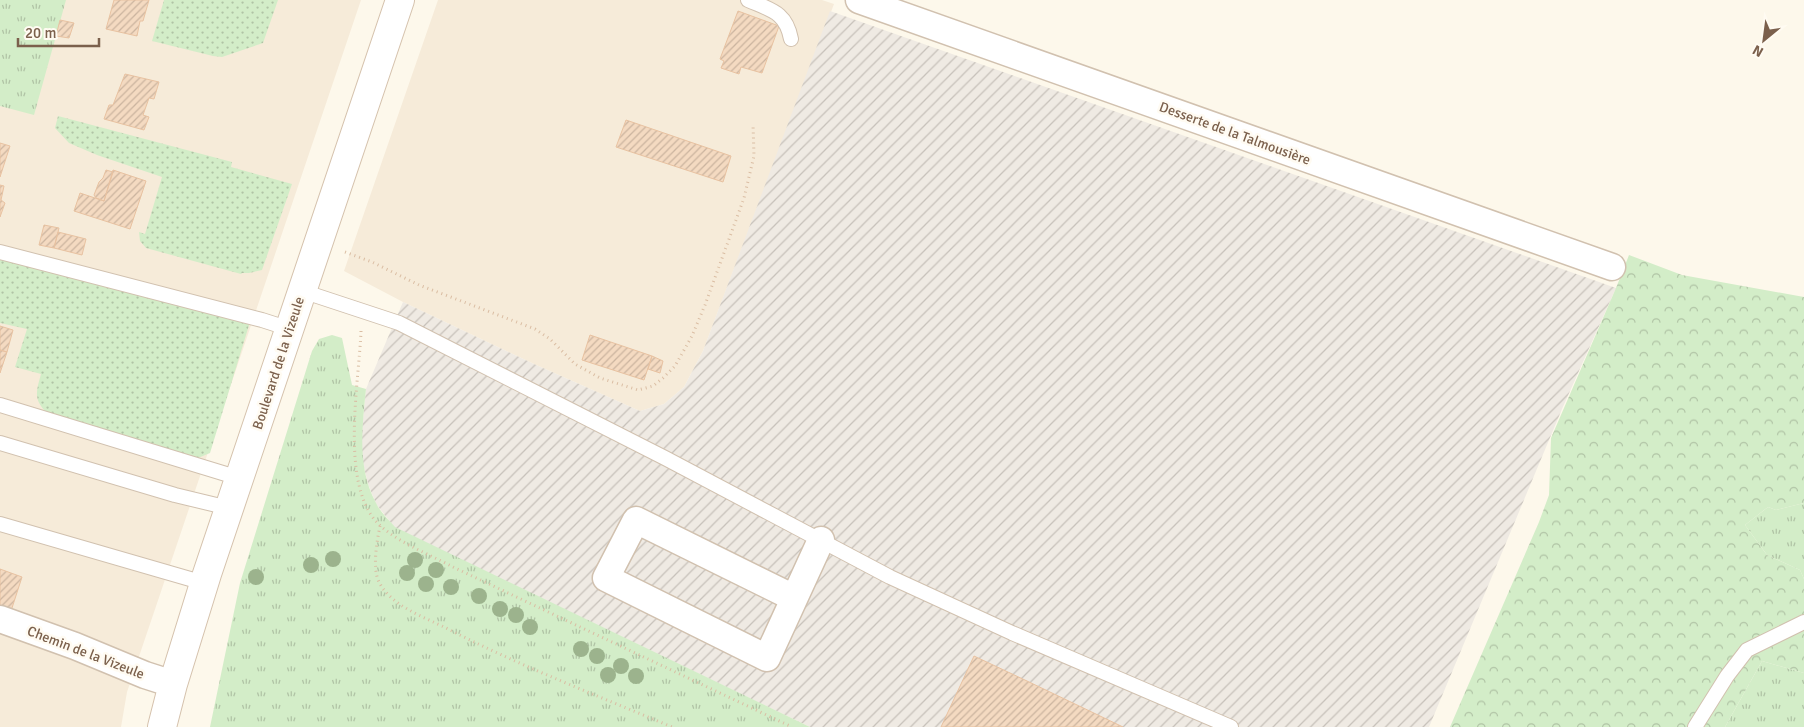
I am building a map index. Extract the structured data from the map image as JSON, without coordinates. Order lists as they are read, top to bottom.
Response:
{
  "streets": {
    "main road": ["Boulevard de la Vizeule"],
    "street": ["Desserte de la Talmousière", "Chemin de la Vizeule"]
  },
  "crossings": [
    ["Boulevard de la Vizeule", "Chemin de la Vizeule"]
  ],
  "scale_bar": "20 m",
  "north": "bottom left"
}
